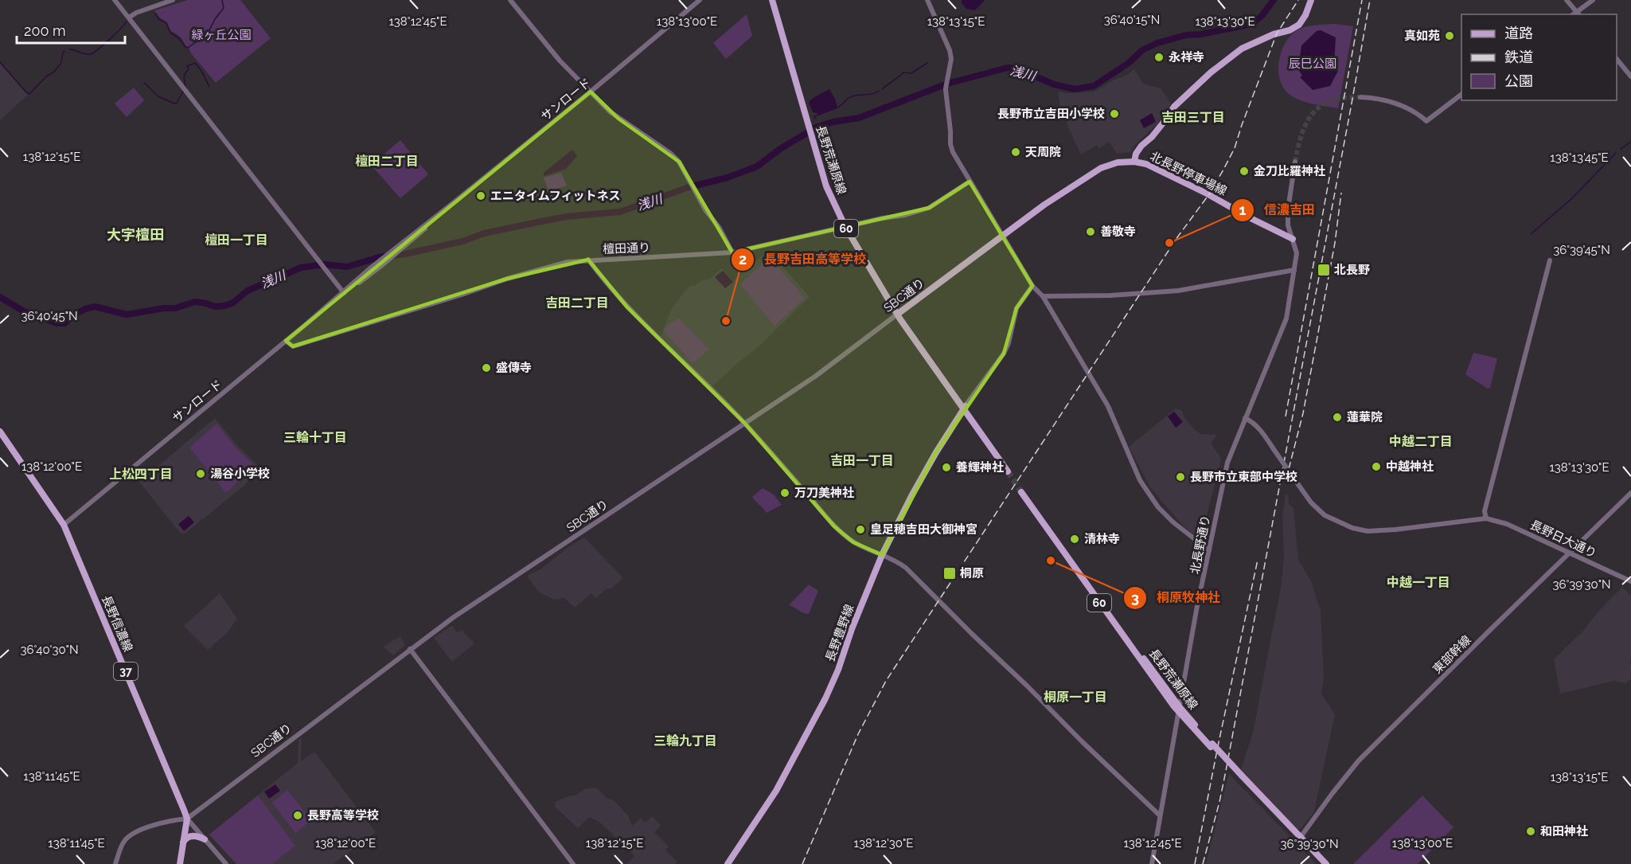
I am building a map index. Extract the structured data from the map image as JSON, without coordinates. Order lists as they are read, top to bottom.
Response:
{
  "streets": {
    "main road": [
      "長野荒瀬原線",
      "北長野停車場線",
      "60",
      "SBC通り",
      "長野信濃線",
      "長野豊野線",
      "37"
    ],
    "street": [
      "サンロード",
      "檀田通り",
      "長野日大通り",
      "北長野通り",
      "東部幹線"
    ]
  },
  "crossings": [
    ["サンロード", "檀田通り"],
    ["サンロード", "長野信濃線"],
    ["長野荒瀬原線", "檀田通り"],
    ["長野荒瀬原線", "SBC通り"],
    ["長野荒瀬原線", "北長野通り"],
    ["長野荒瀬原線", "長野豊野線"],
    ["長野荒瀬原線", "東部幹線"],
    ["北長野停車場線", "SBC通り"],
    ["北長野停車場線", "北長野通り"],
    ["SBC通り", "長野信濃線"],
    ["長野日大通り", "東部幹線"]
  ],
  "districts": [
    "吉田三丁目",
    "檀田二丁目",
    "大字檀田",
    "檀田一丁目",
    "吉田二丁目",
    "三輪十丁目",
    "中越二丁目",
    "吉田一丁目",
    "上松四丁目",
    "中越一丁目",
    "桐原一丁目",
    "三輪九丁目"
  ],
  "water": ["浅川"],
  "parks": ["緑ヶ丘公園", "辰巳公園"],
  "places": {
    "other": [
      "真如苑",
      "永祥寺",
      "長野市立吉田小学校",
      "天周院",
      "金刀比羅神社",
      "エニタイムフィットネス",
      "善敬寺",
      "信濃吉田",
      "長野吉田高等学校",
      "盛傳寺",
      "蓮華院",
      "中越神社",
      "養輝神社",
      "湯谷小学校",
      "長野市立東部中学校",
      "万刀美神社",
      "皇足穂吉田大御神宮",
      "清林寺",
      "桐原牧神社",
      "長野高等学校",
      "和田神社"
    ],
    "transit": ["北長野", "桐原"]
  },
  "legend": ["道路", "鉄道", "公園"],
  "scale_bar": "200 m",
  "coordinates": [
    "36°40'15\"N",
    "138°13'30\"E",
    "138°12'45\"E",
    "138°13'00\"E",
    "138°13'15\"E",
    "138°12'15\"E",
    "138°13'45\"E",
    "36°39'45\"N",
    "36°40'45\"N",
    "138°12'00\"E",
    "36°39'30\"N",
    "36°40'30\"N",
    "138°11'45\"E",
    "138°12'30\"E"
  ]
}
